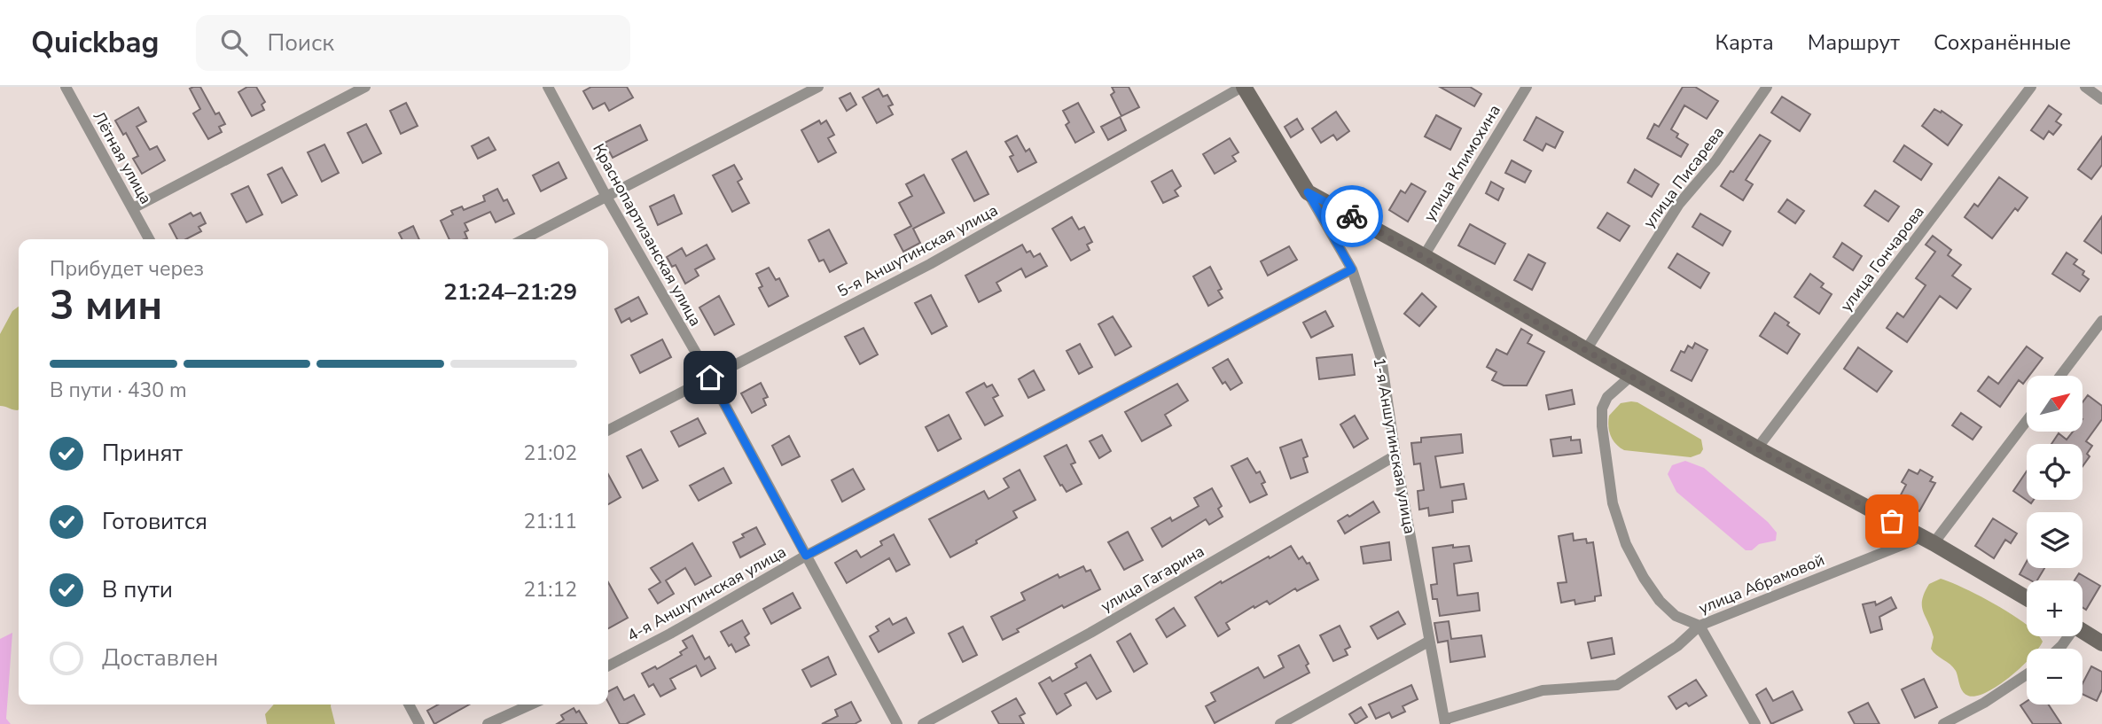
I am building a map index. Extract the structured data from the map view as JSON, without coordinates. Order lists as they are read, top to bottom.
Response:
{
  "streets": {
    "street": [
      "Лётная улица",
      "улица Климохина",
      "улица Писарева",
      "Краснопартизанская улица",
      "5-я Аншутинская улица",
      "улица Гончарова",
      "1-я Аншутинская улица",
      "улица Гагарина",
      "улица Абрамовой",
      "4-я Аншутинская улица"
    ]
  },
  "crossings": [
    ["Краснопартизанская улица", "5-я Аншутинская улица"],
    ["Краснопартизанская улица", "4-я Аншутинская улица"],
    ["5-я Аншутинская улица", "1-я Аншутинская улица"],
    ["1-я Аншутинская улица", "улица Гагарина"],
    ["1-я Аншутинская улица", "улица Абрамовой"],
    ["1-я Аншутинская улица", "4-я Аншутинская улица"]
  ],
  "north": "top right",
  "page": {
    "header": "Quickbag",
    "search": "Поиск",
    "nav": ["Карта", "Маршрут", "Сохранённые"],
    "heading": ["3 мин", "Прибудет через", "21:24–21:29"],
    "bar": "В пути · 430 m",
    "map_buttons": ["+", "−"],
    "list": [
      ["Принят", "21:02"],
      ["Готовится", "21:11"],
      ["В пути", "21:12"],
      "Доставлен"
    ]
  }
}
